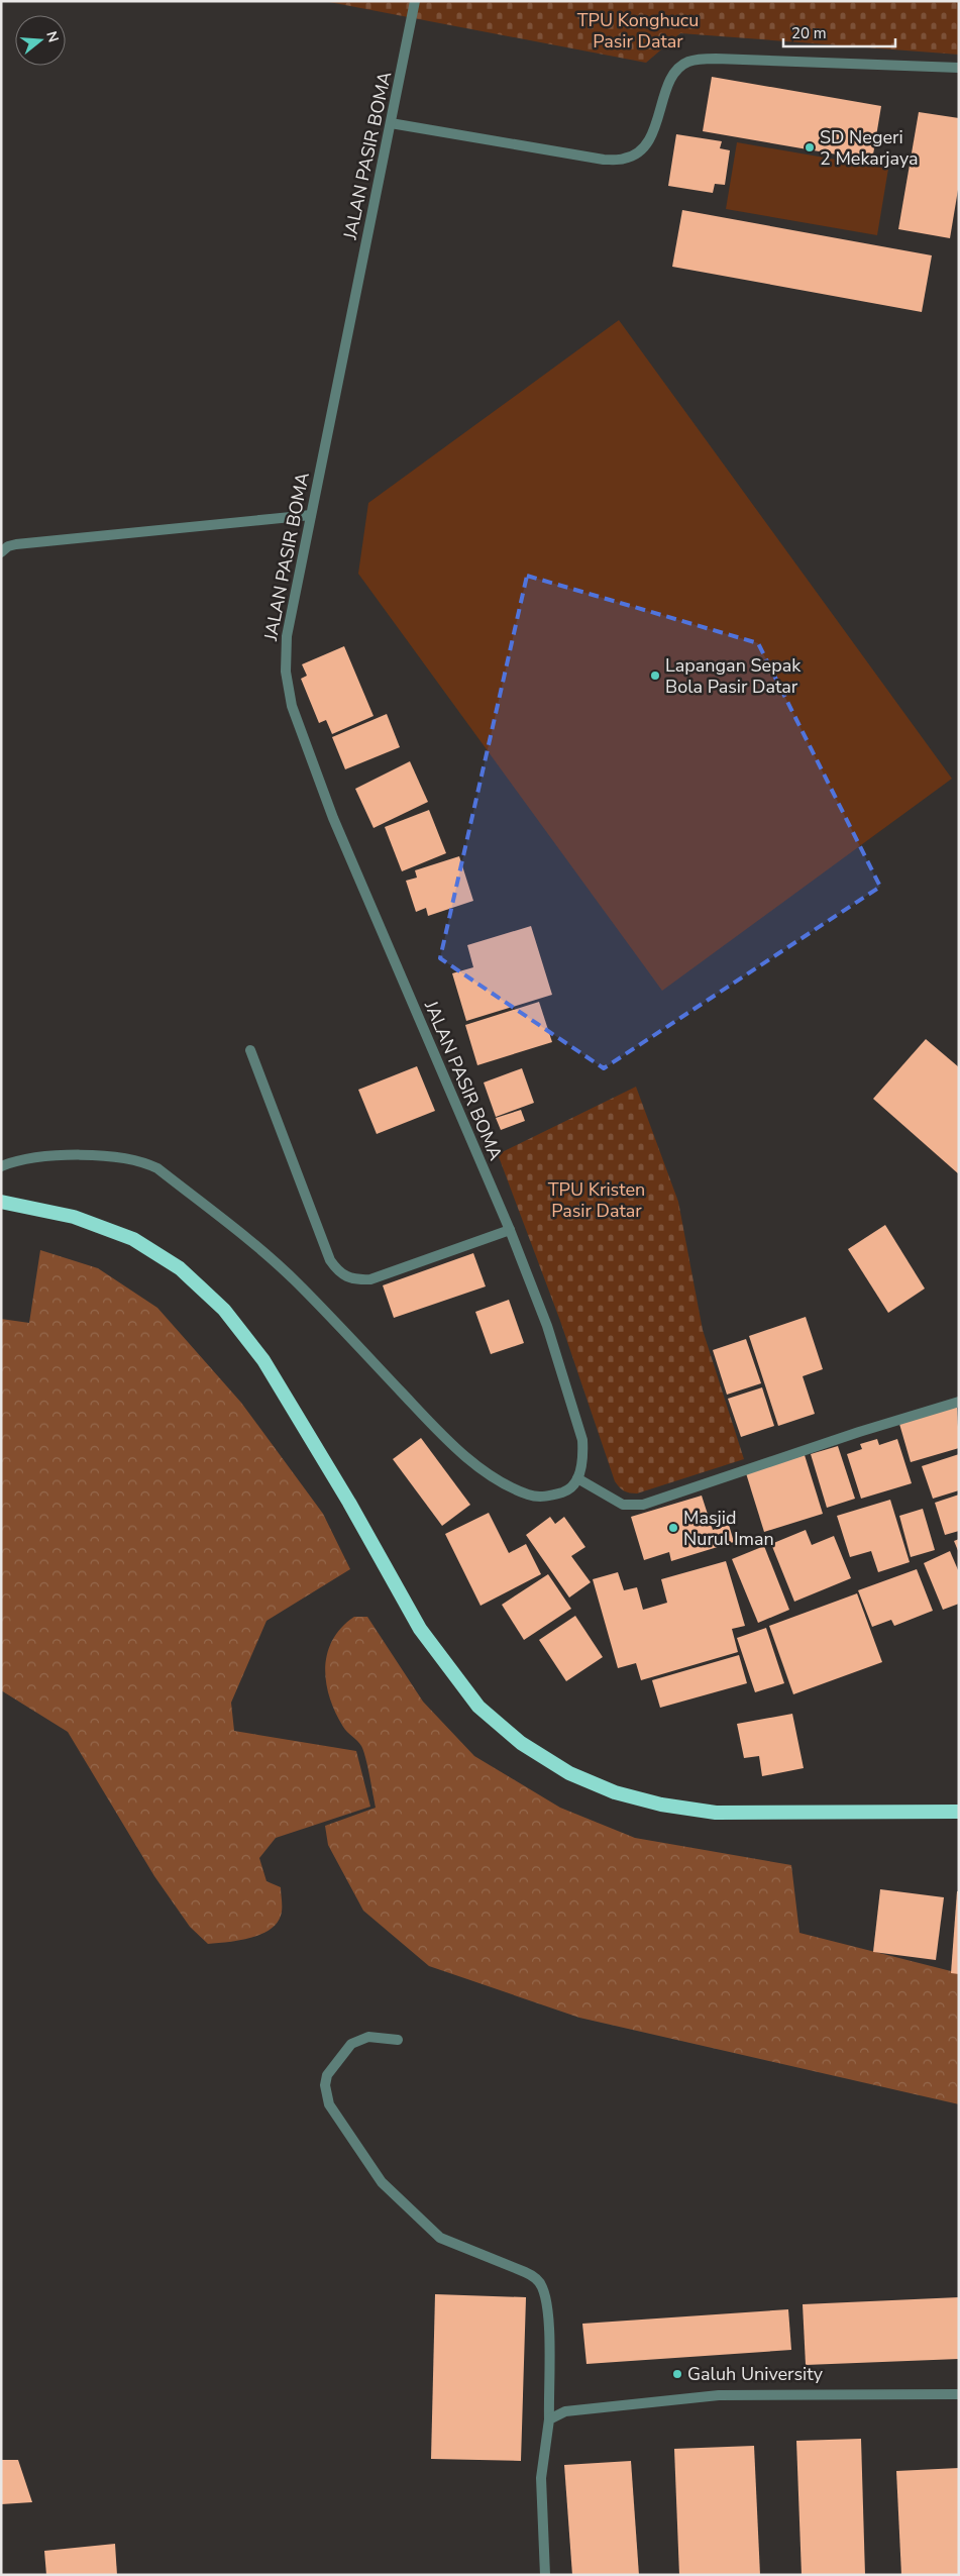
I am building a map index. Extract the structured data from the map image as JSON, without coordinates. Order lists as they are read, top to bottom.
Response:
{
  "streets": {
    "street": ["JALAN PASIR BOMA"]
  },
  "parks": ["TPU Konghucu Pasir Datar", "TPU Kristen Pasir Datar"],
  "places": [
    "SD Negeri 2 Mekarjaya",
    "Lapangan Sepak Bola Pasir Datar",
    "Masjid Nurul Iman",
    "Galuh University"
  ],
  "scale_bar": "20 m",
  "north": "right"
}
